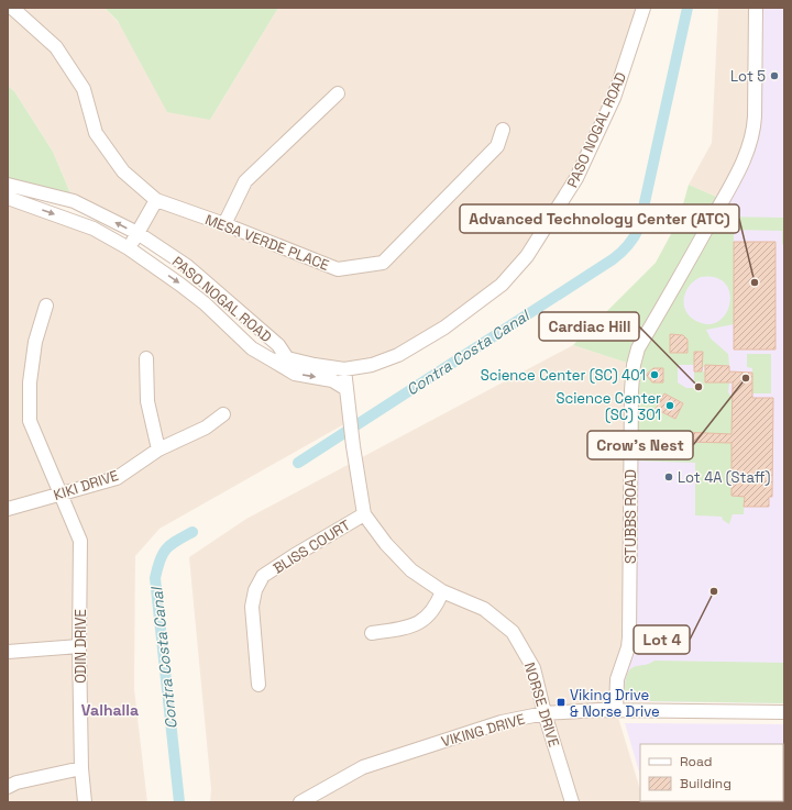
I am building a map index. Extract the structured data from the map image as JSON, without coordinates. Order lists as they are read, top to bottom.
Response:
{
  "streets": {
    "street": [
      "PASO NOGAL ROAD",
      "MESA VERDE PLACE",
      "KIKI DRIVE",
      "STUBBS ROAD",
      "BLISS COURT",
      "ODIN DRIVE",
      "NORSE DRIVE",
      "VIKING DRIVE"
    ]
  },
  "crossings": [
    ["PASO NOGAL ROAD", "NORSE DRIVE"],
    ["KIKI DRIVE", "ODIN DRIVE"],
    ["STUBBS ROAD", "VIKING DRIVE"],
    ["BLISS COURT", "NORSE DRIVE"],
    ["NORSE DRIVE", "VIKING DRIVE"]
  ],
  "districts": ["Valhalla"],
  "water": ["Contra Costa Canal"],
  "places": {
    "other": [
      "Lot 5",
      "Advanced Technology Center (ATC)",
      "Science Center (SC) 401",
      "Crow's Nest",
      "Cardiac Hill",
      "Science Center (SC) 301",
      "Lot 4A (Staff)",
      "Lot 4"
    ],
    "transit": ["Viking Drive & Norse Drive"]
  },
  "legend": ["Road", "Building"]
}
